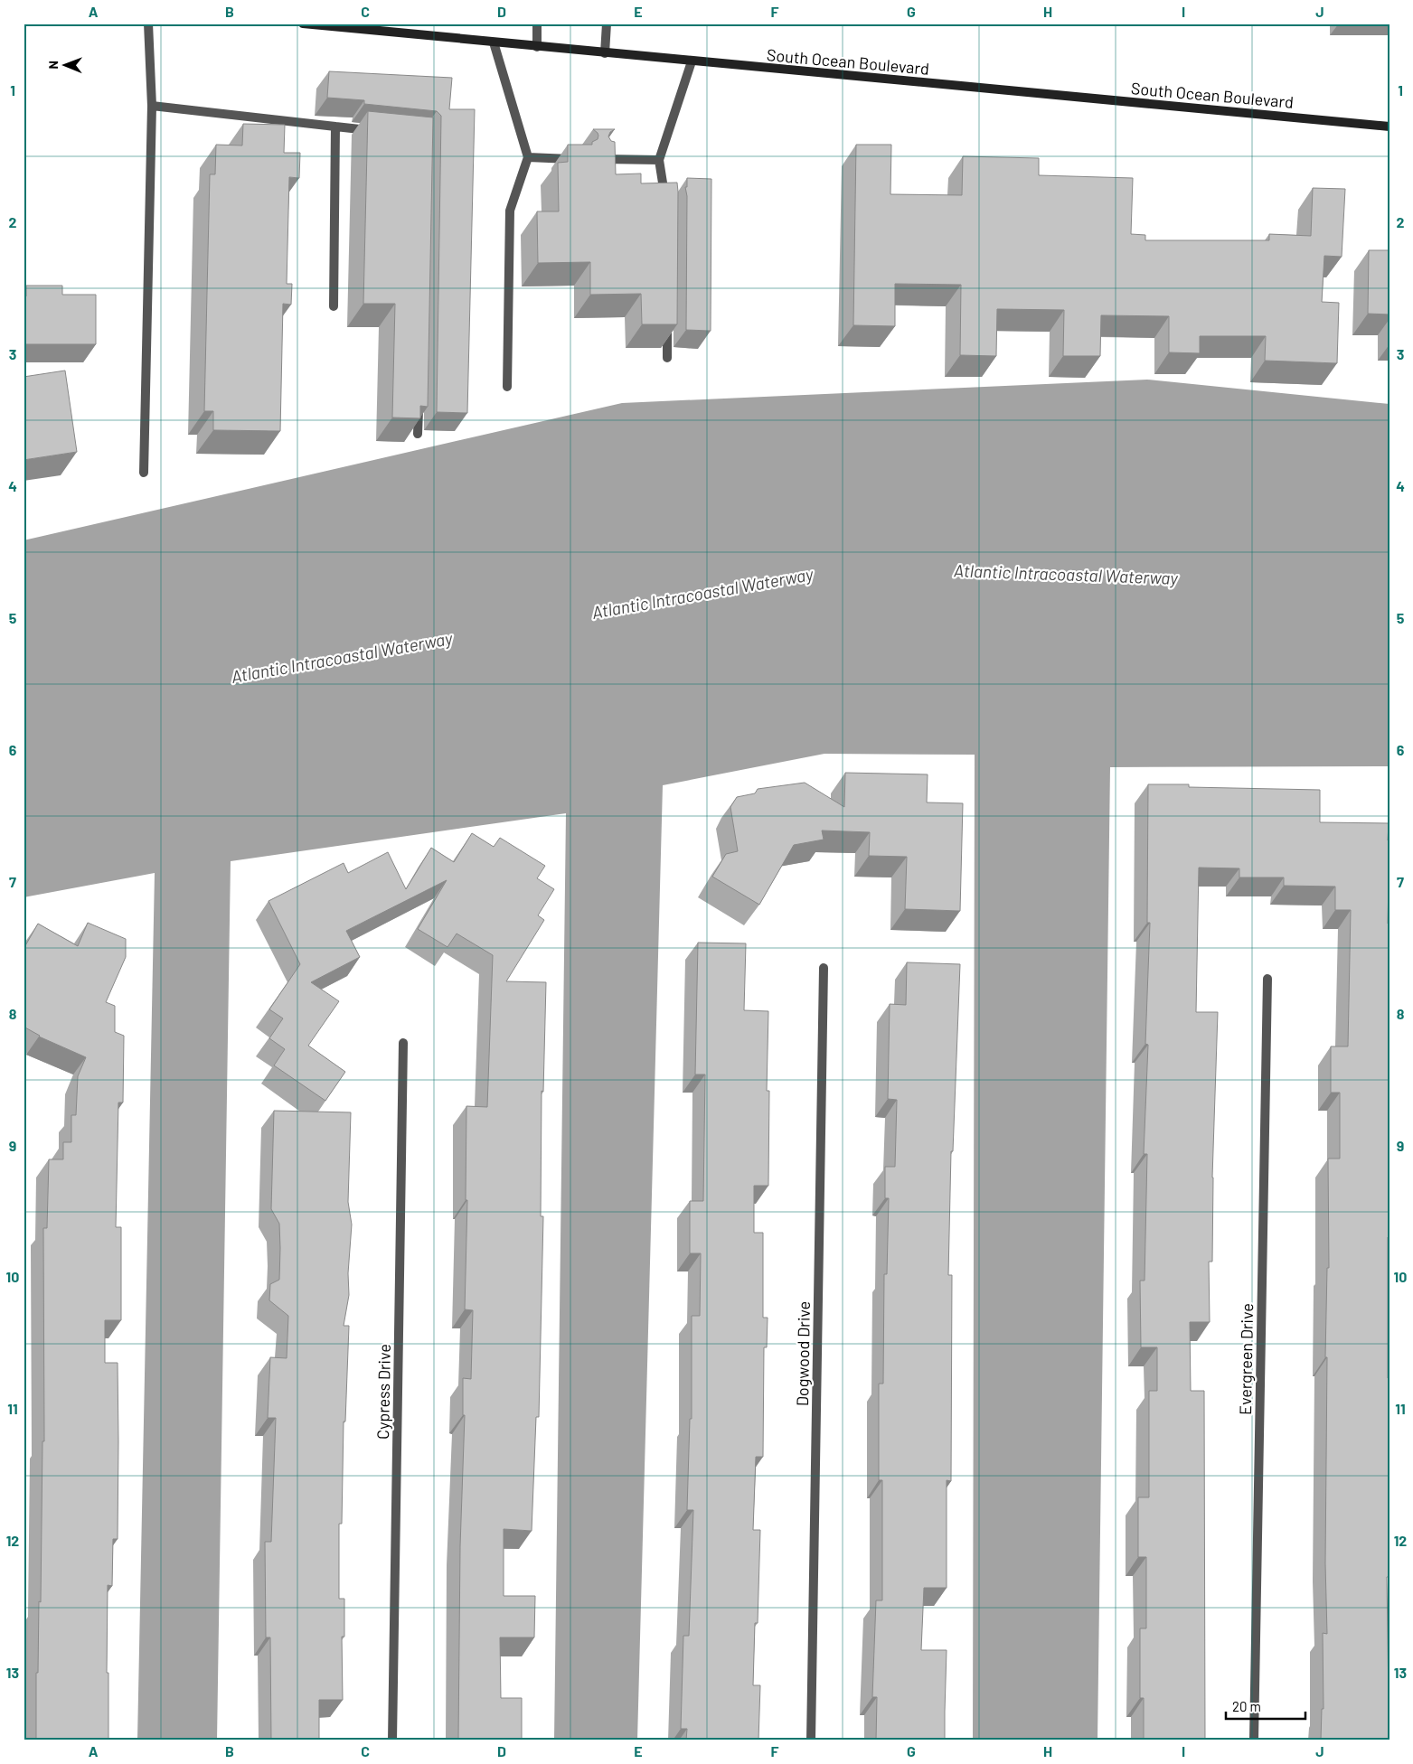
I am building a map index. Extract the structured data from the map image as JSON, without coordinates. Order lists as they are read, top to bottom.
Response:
{
  "streets": {
    "main road": ["South Ocean Boulevard"],
    "street": ["Dogwood Drive", "Evergreen Drive", "Cypress Drive"]
  },
  "water": ["Atlantic Intracoastal Waterway"],
  "scale_bar": "20 m",
  "north": "left",
  "grid": {
    "columns": [
      "A",
      "B",
      "C",
      "D",
      "E",
      "F",
      "G",
      "H",
      "I",
      "J"
    ],
    "rows": [
      "1",
      "2",
      "3",
      "4",
      "5",
      "6",
      "7",
      "8",
      "9",
      "10",
      "11",
      "12",
      "13"
    ]
  }
}
